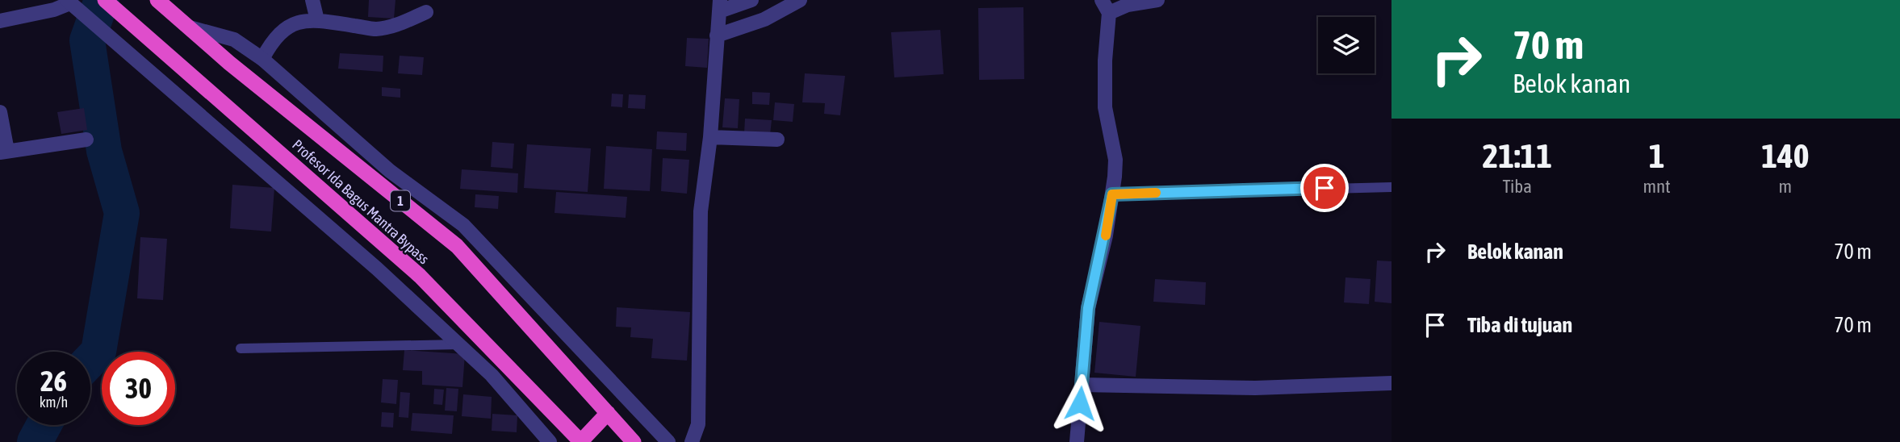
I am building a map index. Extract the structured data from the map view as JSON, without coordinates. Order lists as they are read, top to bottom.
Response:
{
  "streets": {
    "highway": ["1", "Profesor Ida Bagus Mantra Bypass"]
  },
  "crossings": [
    ["1", "Profesor Ida Bagus Mantra Bypass"]
  ],
  "page": {
    "turn": ["70 m", "Belok kanan"],
    "eta": [
      "21:11",
      "Tiba",
      "1",
      "mnt",
      "140",
      "m"
    ],
    "list": [
      {
        "name": "Belok kanan",
        "value": "70 m"
      },
      {
        "name": "Tiba di tujuan",
        "value": "70 m"
      }
    ],
    "speed": "26 km/h",
    "limit": "30"
  }
}
